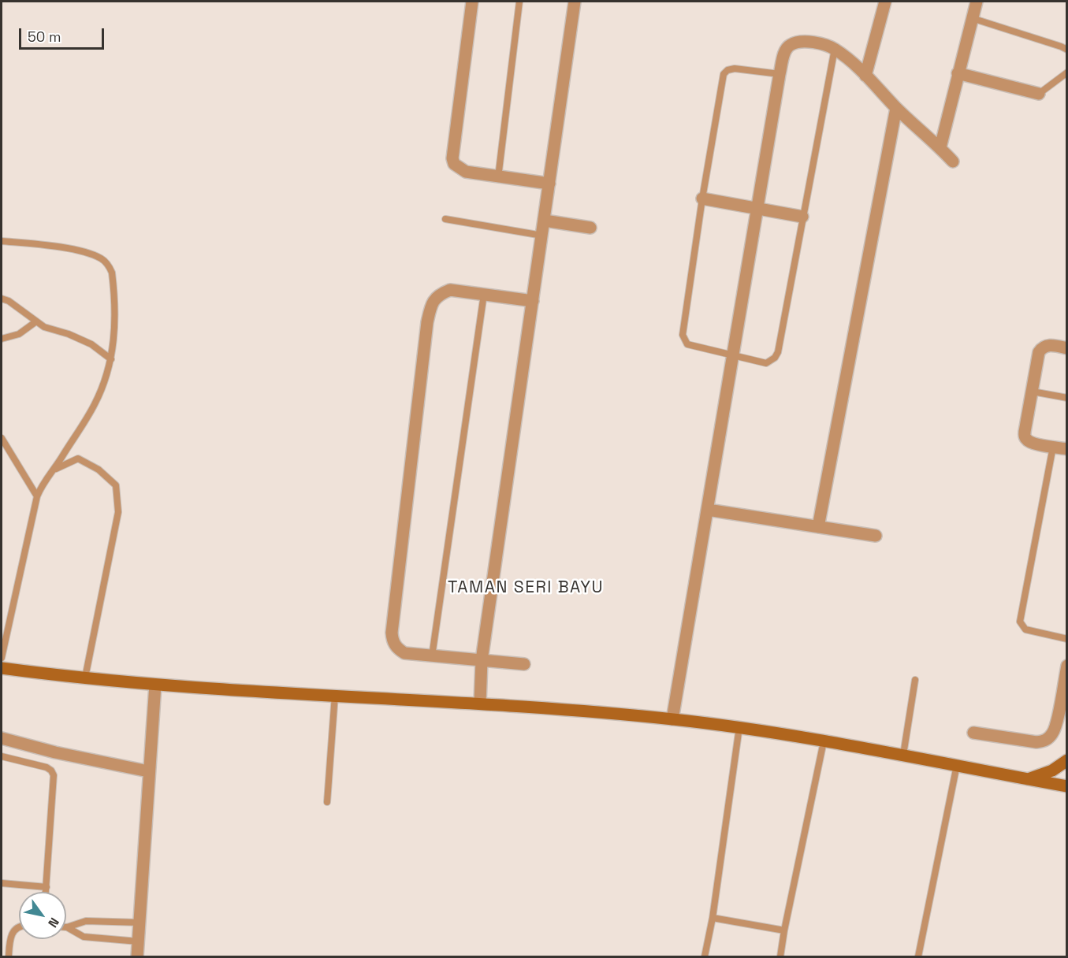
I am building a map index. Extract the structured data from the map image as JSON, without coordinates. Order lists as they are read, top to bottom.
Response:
{
  "districts": ["TAMAN SERI BAYU"],
  "scale_bar": "50 m",
  "north": "bottom right"
}
